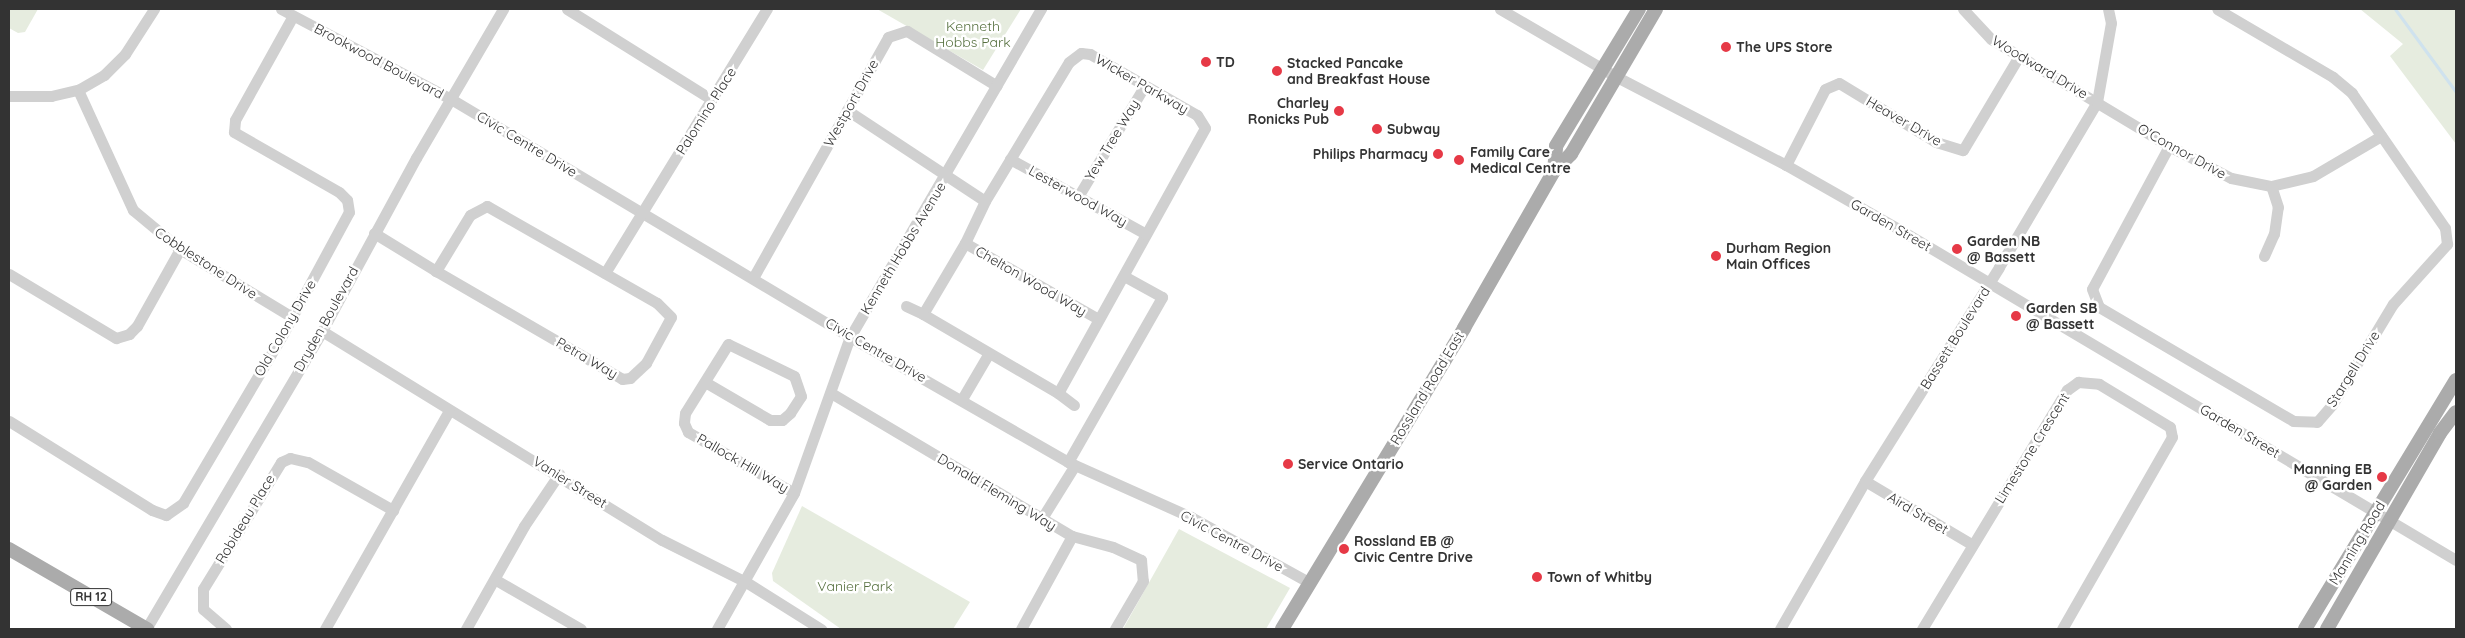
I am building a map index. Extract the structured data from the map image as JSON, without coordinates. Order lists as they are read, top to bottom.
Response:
{
  "streets": {
    "main road": ["Rossland Road East", "Manning Road", "RH 12"],
    "street": [
      "Brookwood Boulevard",
      "Woodward Drive",
      "Wicker Parkway",
      "Westport Drive",
      "Palomino Place",
      "Heaver Drive",
      "Yew Tree Way",
      "Civic Centre Drive",
      "O'Connor Drive",
      "Lesterwood Way",
      "Garden Street",
      "Kenneth Hobbs Avenue",
      "Cobblestone Drive",
      "Chelton Wood Way",
      "Dryden Boulevard",
      "Old Colony Drive",
      "Bassett Boulevard",
      "Petra Way",
      "Stargell Drive",
      "Limestone Crescent",
      "Pallock Hill Way",
      "Vanier Street",
      "Donald Fleming Way",
      "Aird Street",
      "Robideau Place"
    ]
  },
  "crossings": [
    ["Brookwood Boulevard", "Civic Centre Drive"],
    ["Brookwood Boulevard", "Dryden Boulevard"],
    ["Brookwood Boulevard", "Old Colony Drive"],
    ["Woodward Drive", "Heaver Drive"],
    ["Woodward Drive", "O'Connor Drive"],
    ["Woodward Drive", "Bassett Boulevard"],
    ["Wicker Parkway", "Yew Tree Way"],
    ["Wicker Parkway", "Lesterwood Way"],
    ["Wicker Parkway", "Chelton Wood Way"],
    ["Westport Drive", "Civic Centre Drive"],
    ["Westport Drive", "Kenneth Hobbs Avenue"],
    ["Palomino Place", "Civic Centre Drive"],
    ["Heaver Drive", "Garden Street"],
    ["Yew Tree Way", "Lesterwood Way"],
    ["Civic Centre Drive", "Kenneth Hobbs Avenue"],
    ["Civic Centre Drive", "Dryden Boulevard"],
    ["Civic Centre Drive", "Rossland Road East"],
    ["O'Connor Drive", "Bassett Boulevard"],
    ["O'Connor Drive", "Stargell Drive"],
    ["Garden Street", "Bassett Boulevard"],
    ["Garden Street", "Rossland Road East"],
    ["Garden Street", "Manning Road"],
    ["Kenneth Hobbs Avenue", "Pallock Hill Way"],
    ["Kenneth Hobbs Avenue", "Vanier Street"],
    ["Kenneth Hobbs Avenue", "Donald Fleming Way"],
    ["Cobblestone Drive", "Old Colony Drive"],
    ["Dryden Boulevard", "Petra Way"],
    ["Dryden Boulevard", "Vanier Street"],
    ["Dryden Boulevard", "RH 12"],
    ["Bassett Boulevard", "Aird Street"],
    ["Limestone Crescent", "Aird Street"]
  ],
  "parks": ["Kenneth Hobbs Park", "Vanier Park"],
  "places": [
    "The UPS Store",
    "TD",
    "Stacked Pancake and Breakfast House",
    "Charley Ronicks Pub",
    "Subway",
    "Philips Pharmacy",
    "Family Care Medical Centre",
    "Garden NB @ Bassett",
    "Durham Region Main Offices",
    "Garden SB @ Bassett",
    "Service Ontario",
    "Manning EB @ Garden",
    "Rossland EB @ Civic Centre Drive",
    "Town of Whitby"
  ]
}
